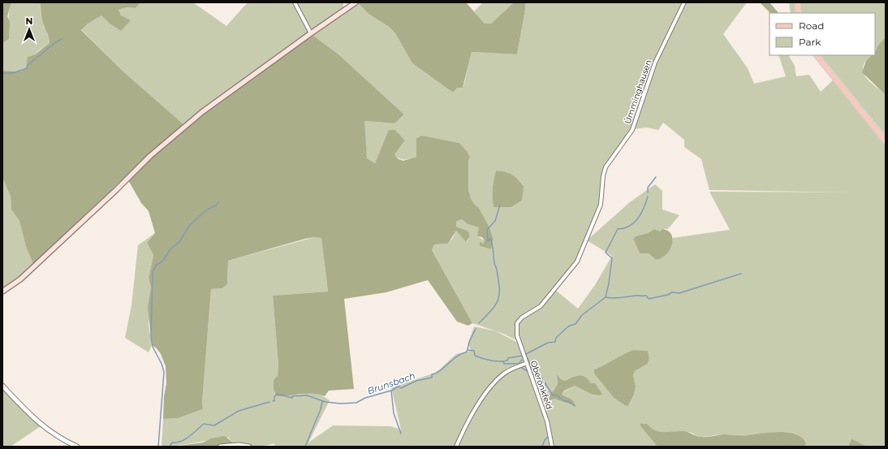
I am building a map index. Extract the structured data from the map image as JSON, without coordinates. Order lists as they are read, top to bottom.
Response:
{
  "streets": {
    "street": ["Ümminghausen", "Oberönkfeld"]
  },
  "crossings": [
    ["Ümminghausen", "Oberönkfeld"]
  ],
  "water": ["Brunsbach"],
  "legend": ["Road", "Park"],
  "north": "top"
}
